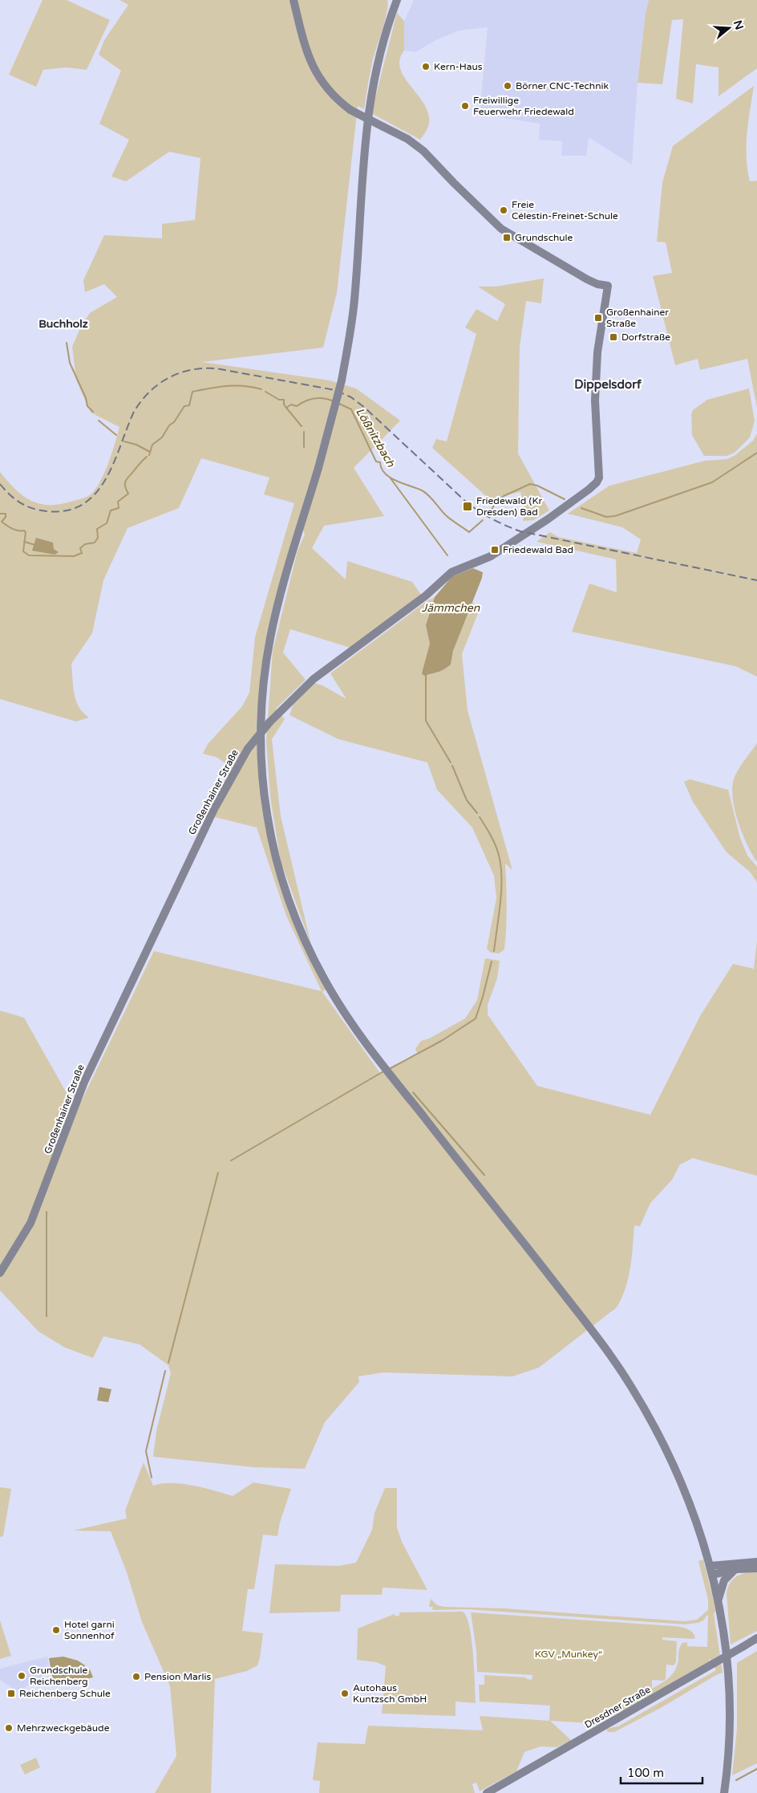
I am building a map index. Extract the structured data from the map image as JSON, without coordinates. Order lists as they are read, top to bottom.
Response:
{
  "streets": {
    "main road": ["Großenhainer Straße", "Dresdner Straße"]
  },
  "districts": ["Buchholz", "Dippelsdorf"],
  "water": ["Lößnitzbach", "Jämmchen"],
  "parks": ["KGV „Munkey“"],
  "places": {
    "other": [
      "Kern-Haus",
      "Börner CNC-Technik",
      "Freiwillige Feuerwehr Friedewald",
      "Freie Célestin-Freinet-Schule",
      "Hotel garni Sonnenhof",
      "Grundschule Reichenberg",
      "Pension Marlis",
      "Autohaus Kuntzsch GmbH",
      "Mehrzweckgebäude"
    ],
    "transit": [
      "Grundschule",
      "Großenhainer Straße",
      "Dorfstraße",
      "Friedewald (Kr Dresden) Bad",
      "Friedewald Bad",
      "Reichenberg Schule"
    ]
  },
  "scale_bar": "100 m",
  "north": "right"
}
